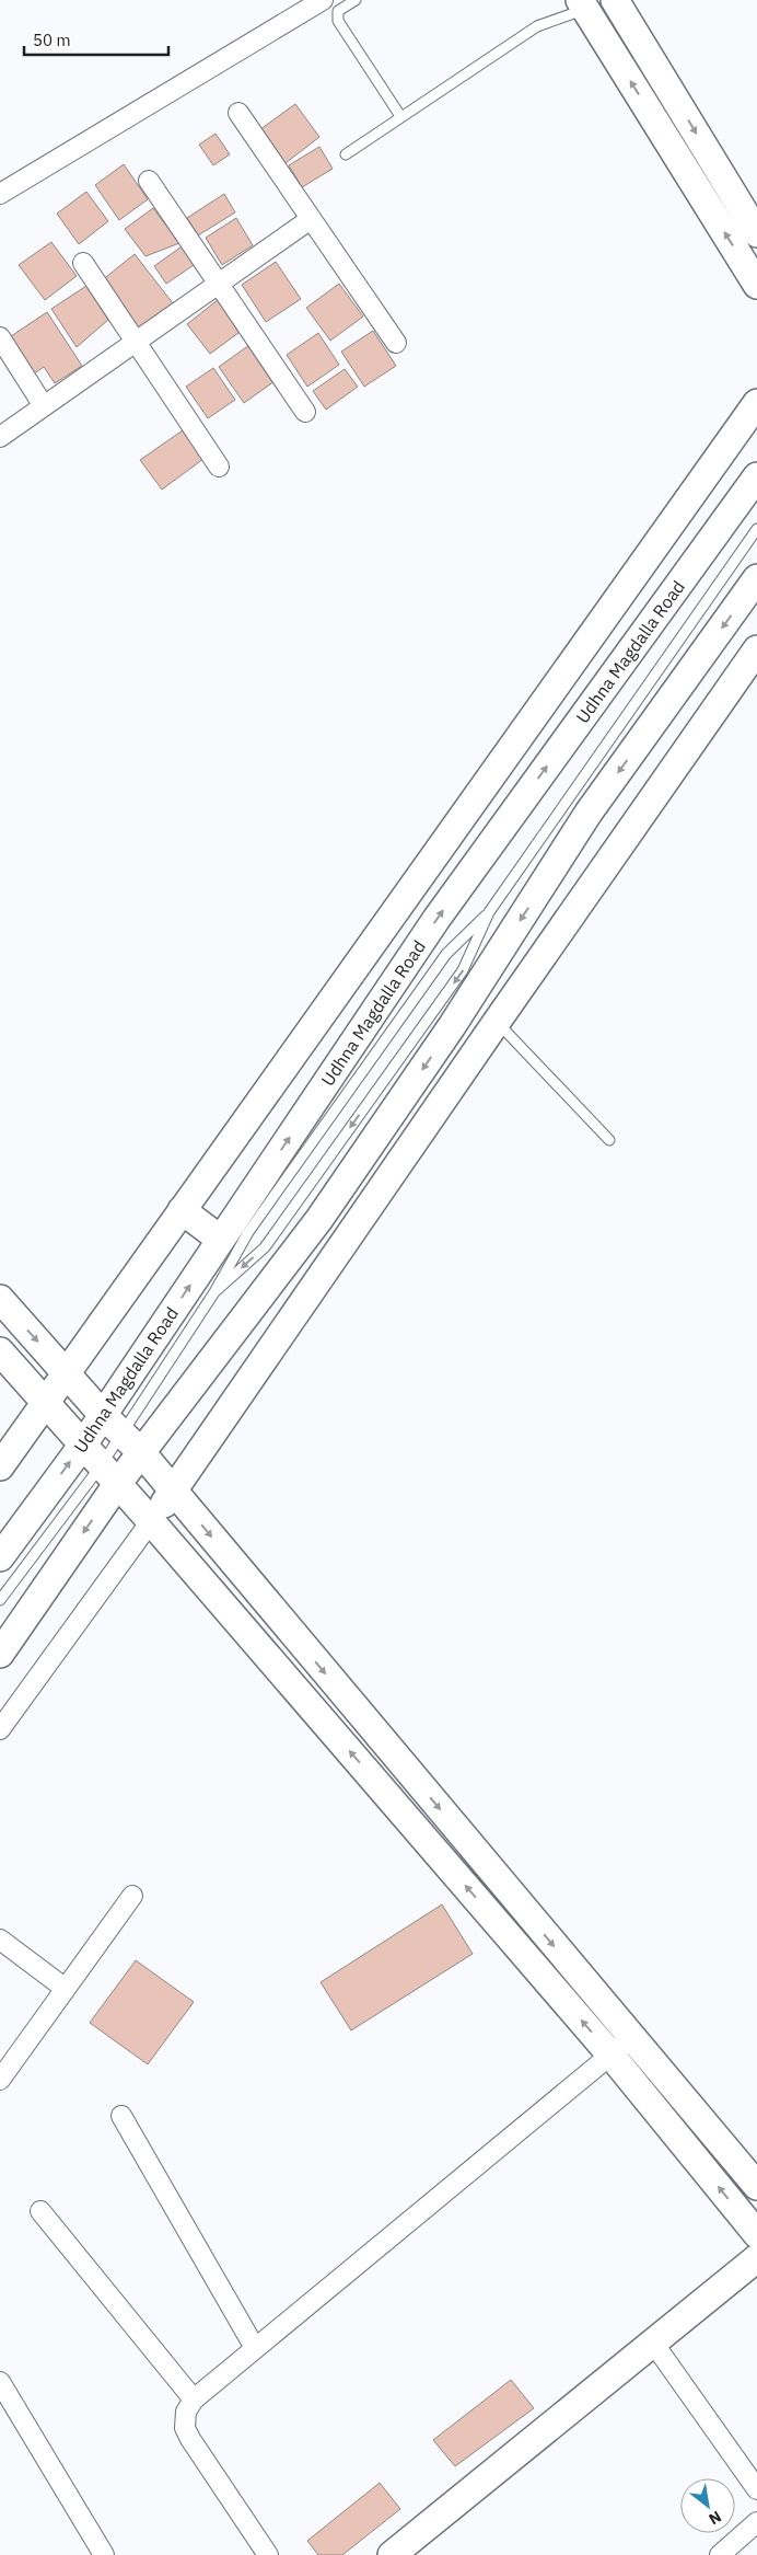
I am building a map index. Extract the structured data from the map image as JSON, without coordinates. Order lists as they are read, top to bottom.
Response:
{
  "streets": {
    "street": ["Udhna Magdalla Road"]
  },
  "scale_bar": "50 m",
  "north": "bottom right"
}
